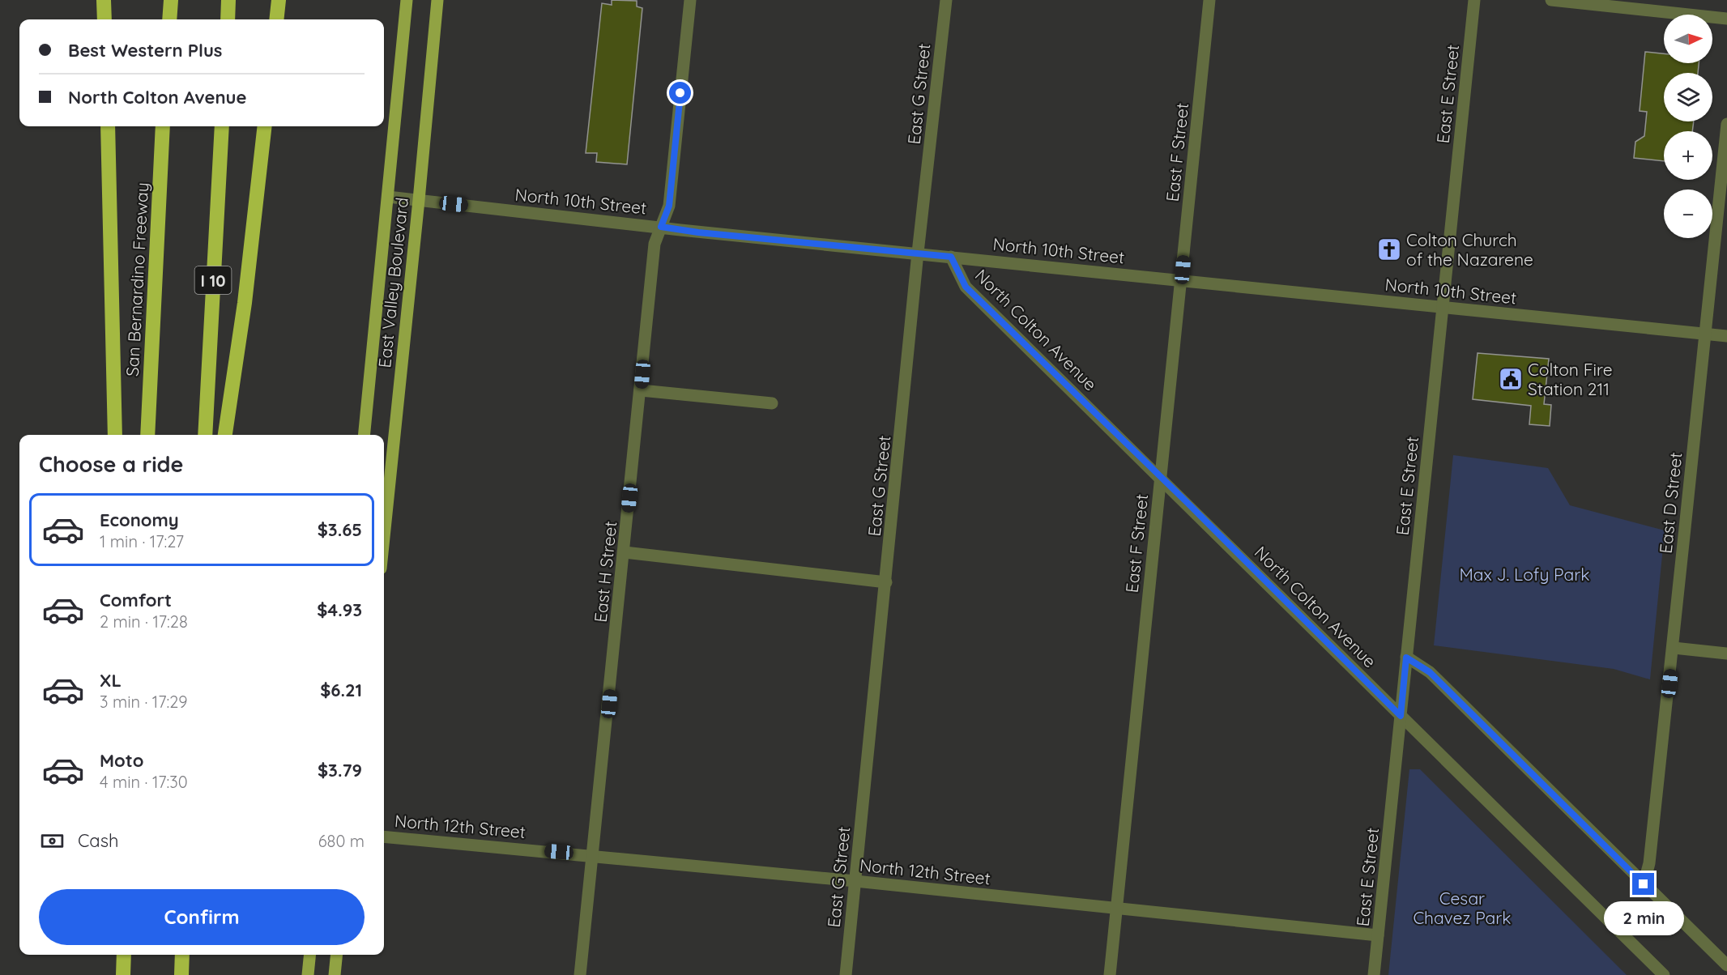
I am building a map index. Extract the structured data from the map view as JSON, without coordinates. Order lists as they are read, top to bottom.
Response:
{
  "streets": {
    "highway": ["San Bernardino Freeway", "I 10"],
    "main road": ["East Valley Boulevard"],
    "street": [
      "East G Street",
      "East E Street",
      "East F Street",
      "North 10th Street",
      "North Colton Avenue",
      "East D Street",
      "East H Street",
      "North 12th Street"
    ]
  },
  "crossings": [
    ["East G Street", "North 10th Street"],
    ["East G Street", "North 12th Street"],
    ["East E Street", "North 10th Street"],
    ["East E Street", "North Colton Avenue"],
    ["East E Street", "North 12th Street"],
    ["East F Street", "North 10th Street"],
    ["East F Street", "North Colton Avenue"],
    ["East F Street", "North 12th Street"],
    ["North 10th Street", "East Valley Boulevard"],
    ["North 10th Street", "North Colton Avenue"],
    ["North 10th Street", "East D Street"],
    ["North 10th Street", "East H Street"],
    ["East H Street", "North 12th Street"]
  ],
  "parks": ["Max J. Lofy Park", "Cesar Chavez Park"],
  "places": {
    "church": ["Colton Church of the Nazarene"],
    "public building": ["Colton Fire Station 211"]
  },
  "north": "right",
  "page": {
    "map_buttons": ["+", "−"],
    "banner": ["Best Western Plus", "North Colton Avenue"],
    "heading": "Choose a ride",
    "list": [
      {
        "name": "Economy",
        "note": "1 min · 17:27",
        "value": "$3.65"
      },
      {
        "name": "Comfort",
        "note": "2 min · 17:28",
        "value": "$4.93"
      },
      {
        "name": "XL",
        "note": "3 min · 17:29",
        "value": "$6.21"
      },
      {
        "name": "Moto",
        "note": "4 min · 17:30",
        "value": "$3.79"
      }
    ],
    "pay": ["Cash", "680 m"],
    "buttons": "Confirm",
    "bubble": "2 min"
  }
}
